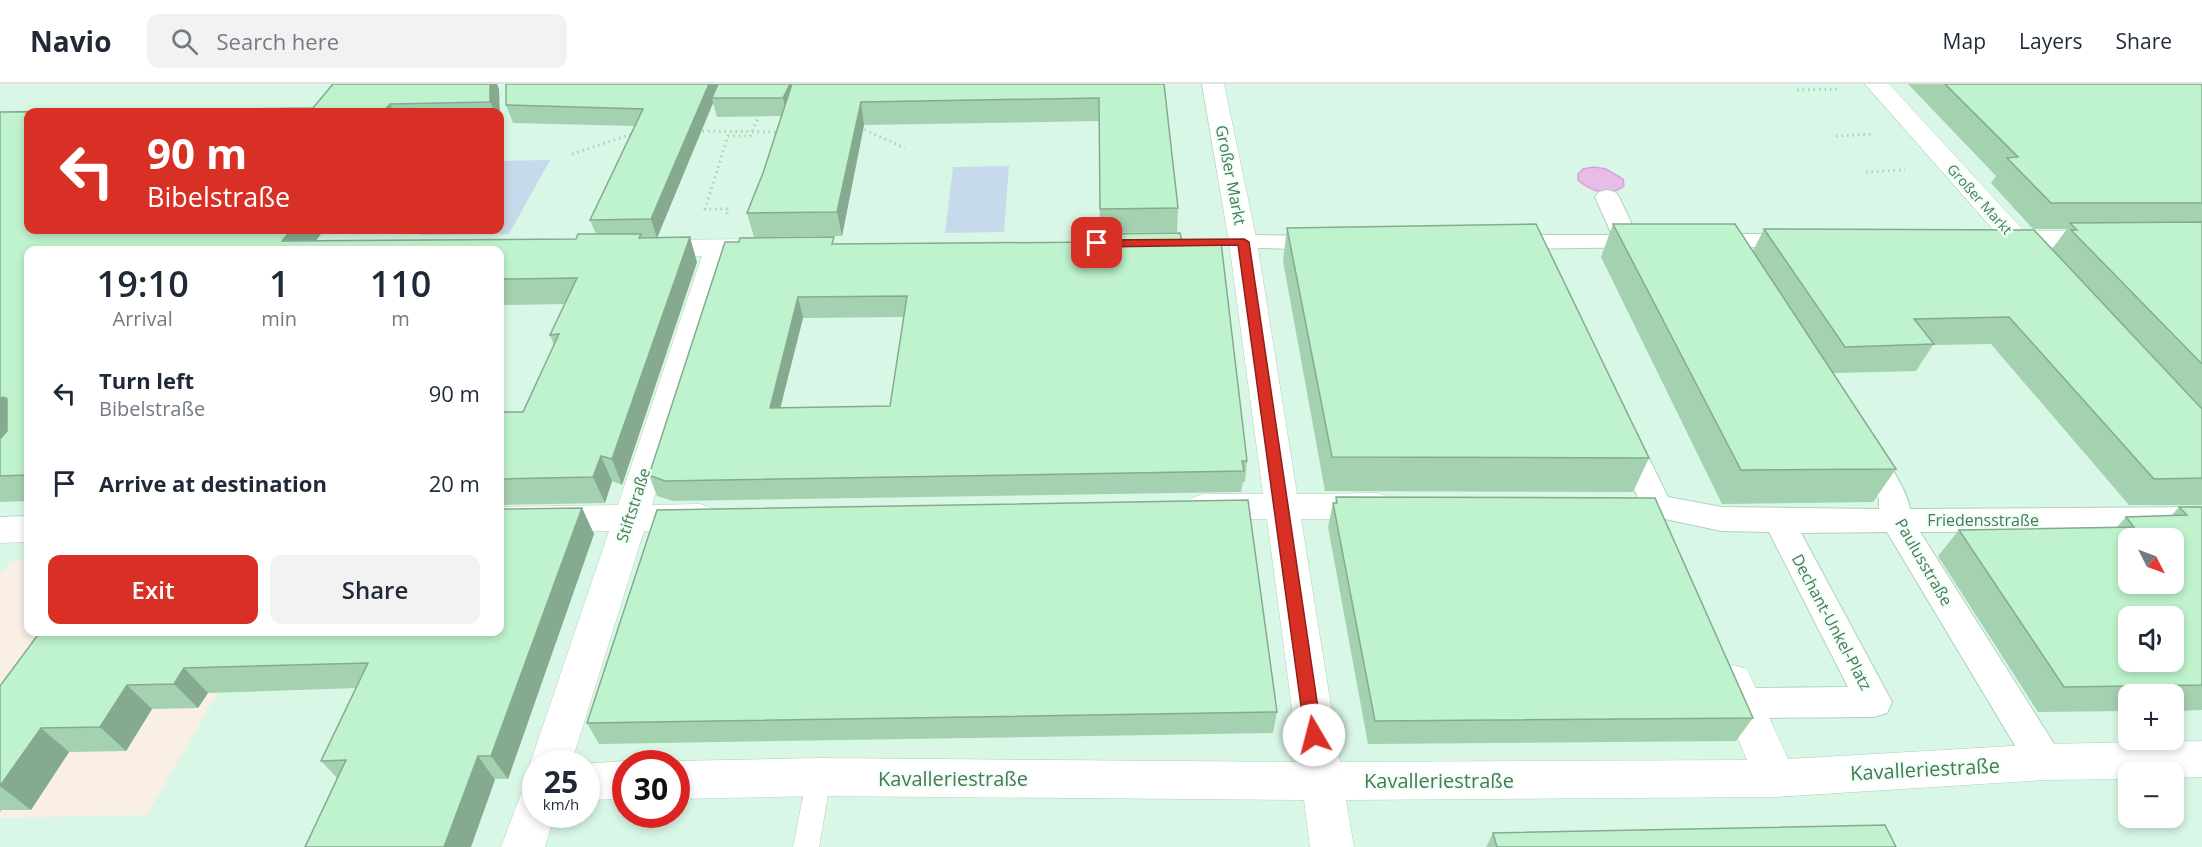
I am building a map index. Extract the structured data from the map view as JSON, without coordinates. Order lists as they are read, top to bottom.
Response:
{
  "streets": {
    "street": [
      "Großer Markt",
      "Stiftstraße",
      "Friedensstraße",
      "Paulusstraße",
      "Dechant-Unkel-Platz",
      "Kavalleriestraße"
    ]
  },
  "crossings": [
    ["Friedensstraße", "Paulusstraße"],
    ["Friedensstraße", "Dechant-Unkel-Platz"],
    ["Paulusstraße", "Kavalleriestraße"]
  ],
  "north": "bottom right",
  "page": {
    "header": "Navio",
    "search": "Search here",
    "nav": ["Map", "Layers", "Share"],
    "turn": ["90 m", "Bibelstraße"],
    "eta": [
      "19:10",
      "Arrival",
      "1",
      "min",
      "110",
      "m"
    ],
    "list": [
      {
        "name": "Turn left",
        "note": "Bibelstraße",
        "value": "90 m"
      },
      {
        "name": "Arrive at destination",
        "value": "20 m"
      }
    ],
    "map_buttons": ["+", "−"],
    "buttons": ["Exit", "Share"],
    "speed": "25 km/h",
    "limit": "30"
  }
}
